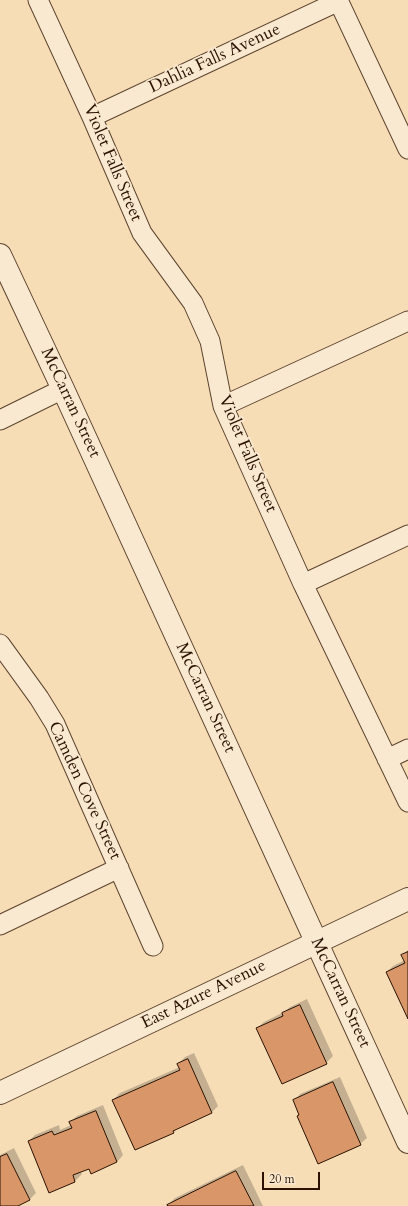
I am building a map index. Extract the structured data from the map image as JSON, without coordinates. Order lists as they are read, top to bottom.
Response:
{
  "streets": {
    "street": [
      "Dahlia Falls Avenue",
      "Violet Falls Street",
      "McCarran Street",
      "Camden Cove Street",
      "East Azure Avenue"
    ]
  },
  "crossings": [
    ["Dahlia Falls Avenue", "Violet Falls Street"],
    ["McCarran Street", "East Azure Avenue"]
  ],
  "scale_bar": "20 m"
}
